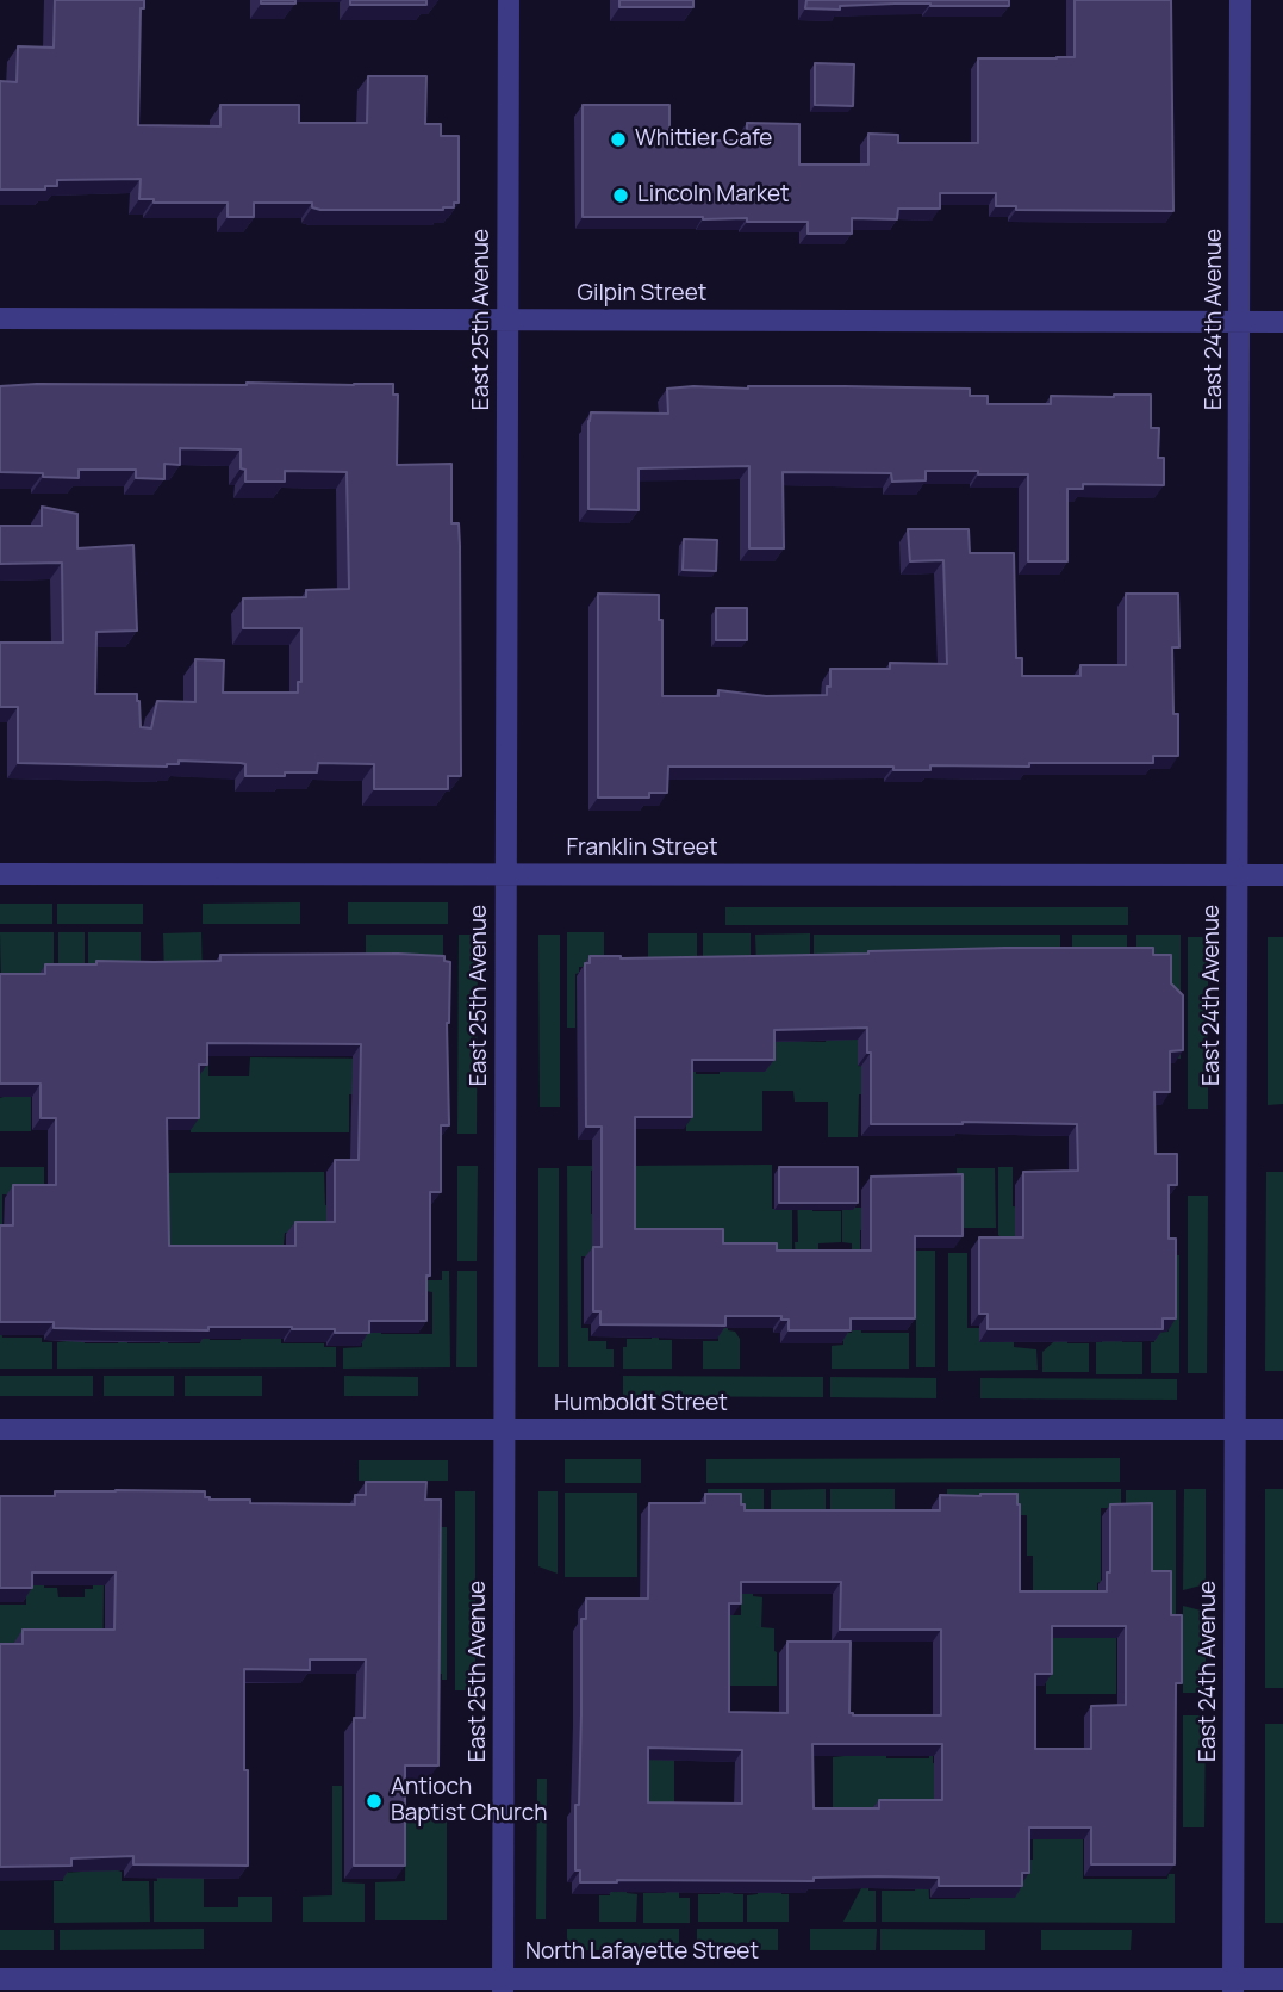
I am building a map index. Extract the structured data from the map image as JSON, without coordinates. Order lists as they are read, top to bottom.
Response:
{
  "streets": {
    "street": [
      "Gilpin Street",
      "East 25th Avenue",
      "East 24th Avenue",
      "Franklin Street",
      "Humboldt Street",
      "North Lafayette Street"
    ]
  },
  "crossings": [
    ["Gilpin Street", "East 25th Avenue"],
    ["Gilpin Street", "East 24th Avenue"],
    ["East 25th Avenue", "Franklin Street"],
    ["East 25th Avenue", "Humboldt Street"],
    ["East 25th Avenue", "North Lafayette Street"],
    ["East 24th Avenue", "Franklin Street"],
    ["East 24th Avenue", "Humboldt Street"],
    ["East 24th Avenue", "North Lafayette Street"]
  ],
  "places": ["Whittier Cafe", "Lincoln Market", "Antioch Baptist Church"]
}
